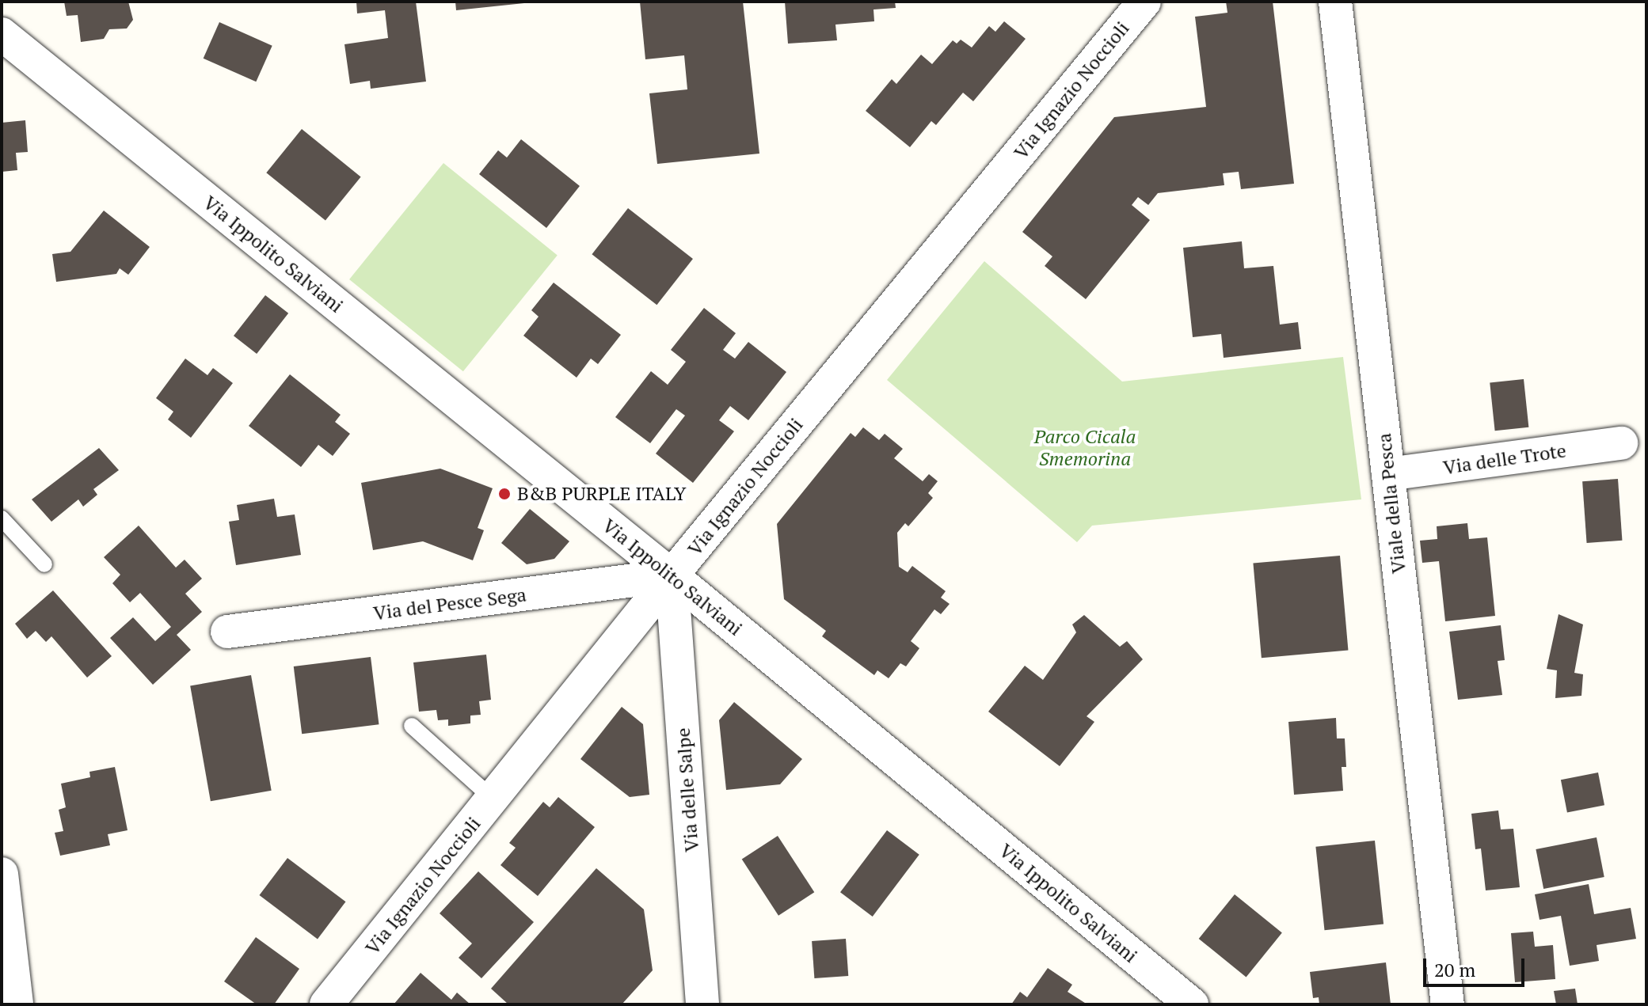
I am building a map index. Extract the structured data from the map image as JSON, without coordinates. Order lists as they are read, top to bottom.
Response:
{
  "streets": {
    "street": [
      "Via Ignazio Noccioli",
      "Via Ippolito Salviani",
      "Via delle Trote",
      "Viale della Pesca",
      "Via del Pesce Sega",
      "Via delle Salpe"
    ]
  },
  "crossings": [
    ["Via Ignazio Noccioli", "Via Ippolito Salviani"],
    ["Via Ignazio Noccioli", "Via del Pesce Sega"],
    ["Via Ignazio Noccioli", "Via delle Salpe"],
    ["Via Ippolito Salviani", "Via del Pesce Sega"],
    ["Via Ippolito Salviani", "Via delle Salpe"],
    ["Via delle Trote", "Viale della Pesca"],
    ["Via del Pesce Sega", "Via delle Salpe"]
  ],
  "parks": ["Parco Cicala Smemorina"],
  "places": ["B&B PURPLE ITALY"],
  "scale_bar": "20 m"
}
